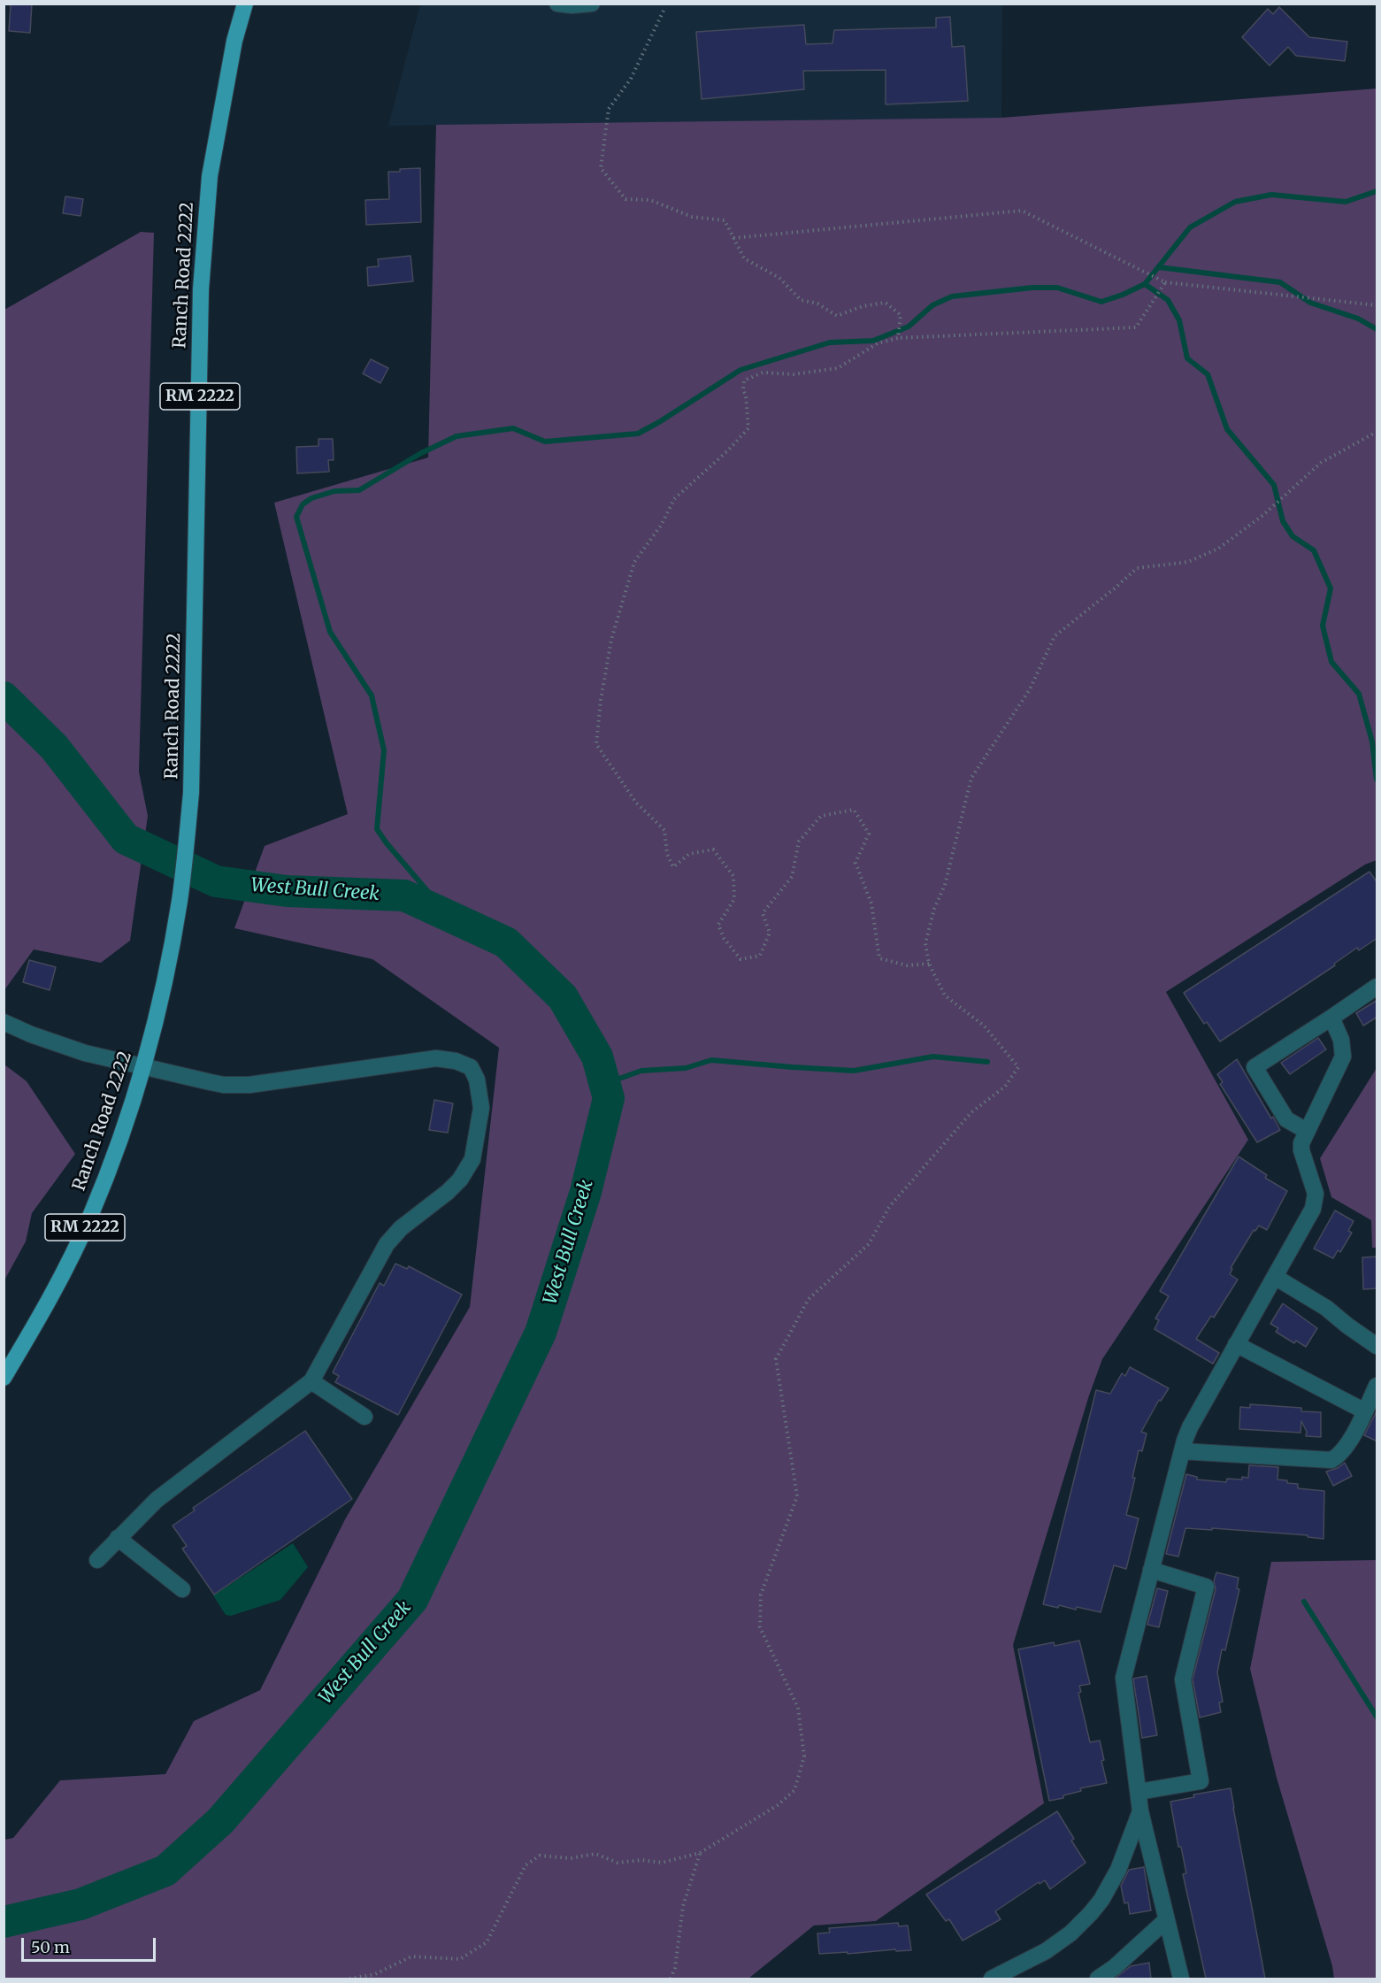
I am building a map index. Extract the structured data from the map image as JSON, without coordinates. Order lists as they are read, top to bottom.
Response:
{
  "streets": {
    "main road": ["Ranch Road 2222", "RM 2222"]
  },
  "water": ["West Bull Creek"],
  "scale_bar": "50 m"
}
